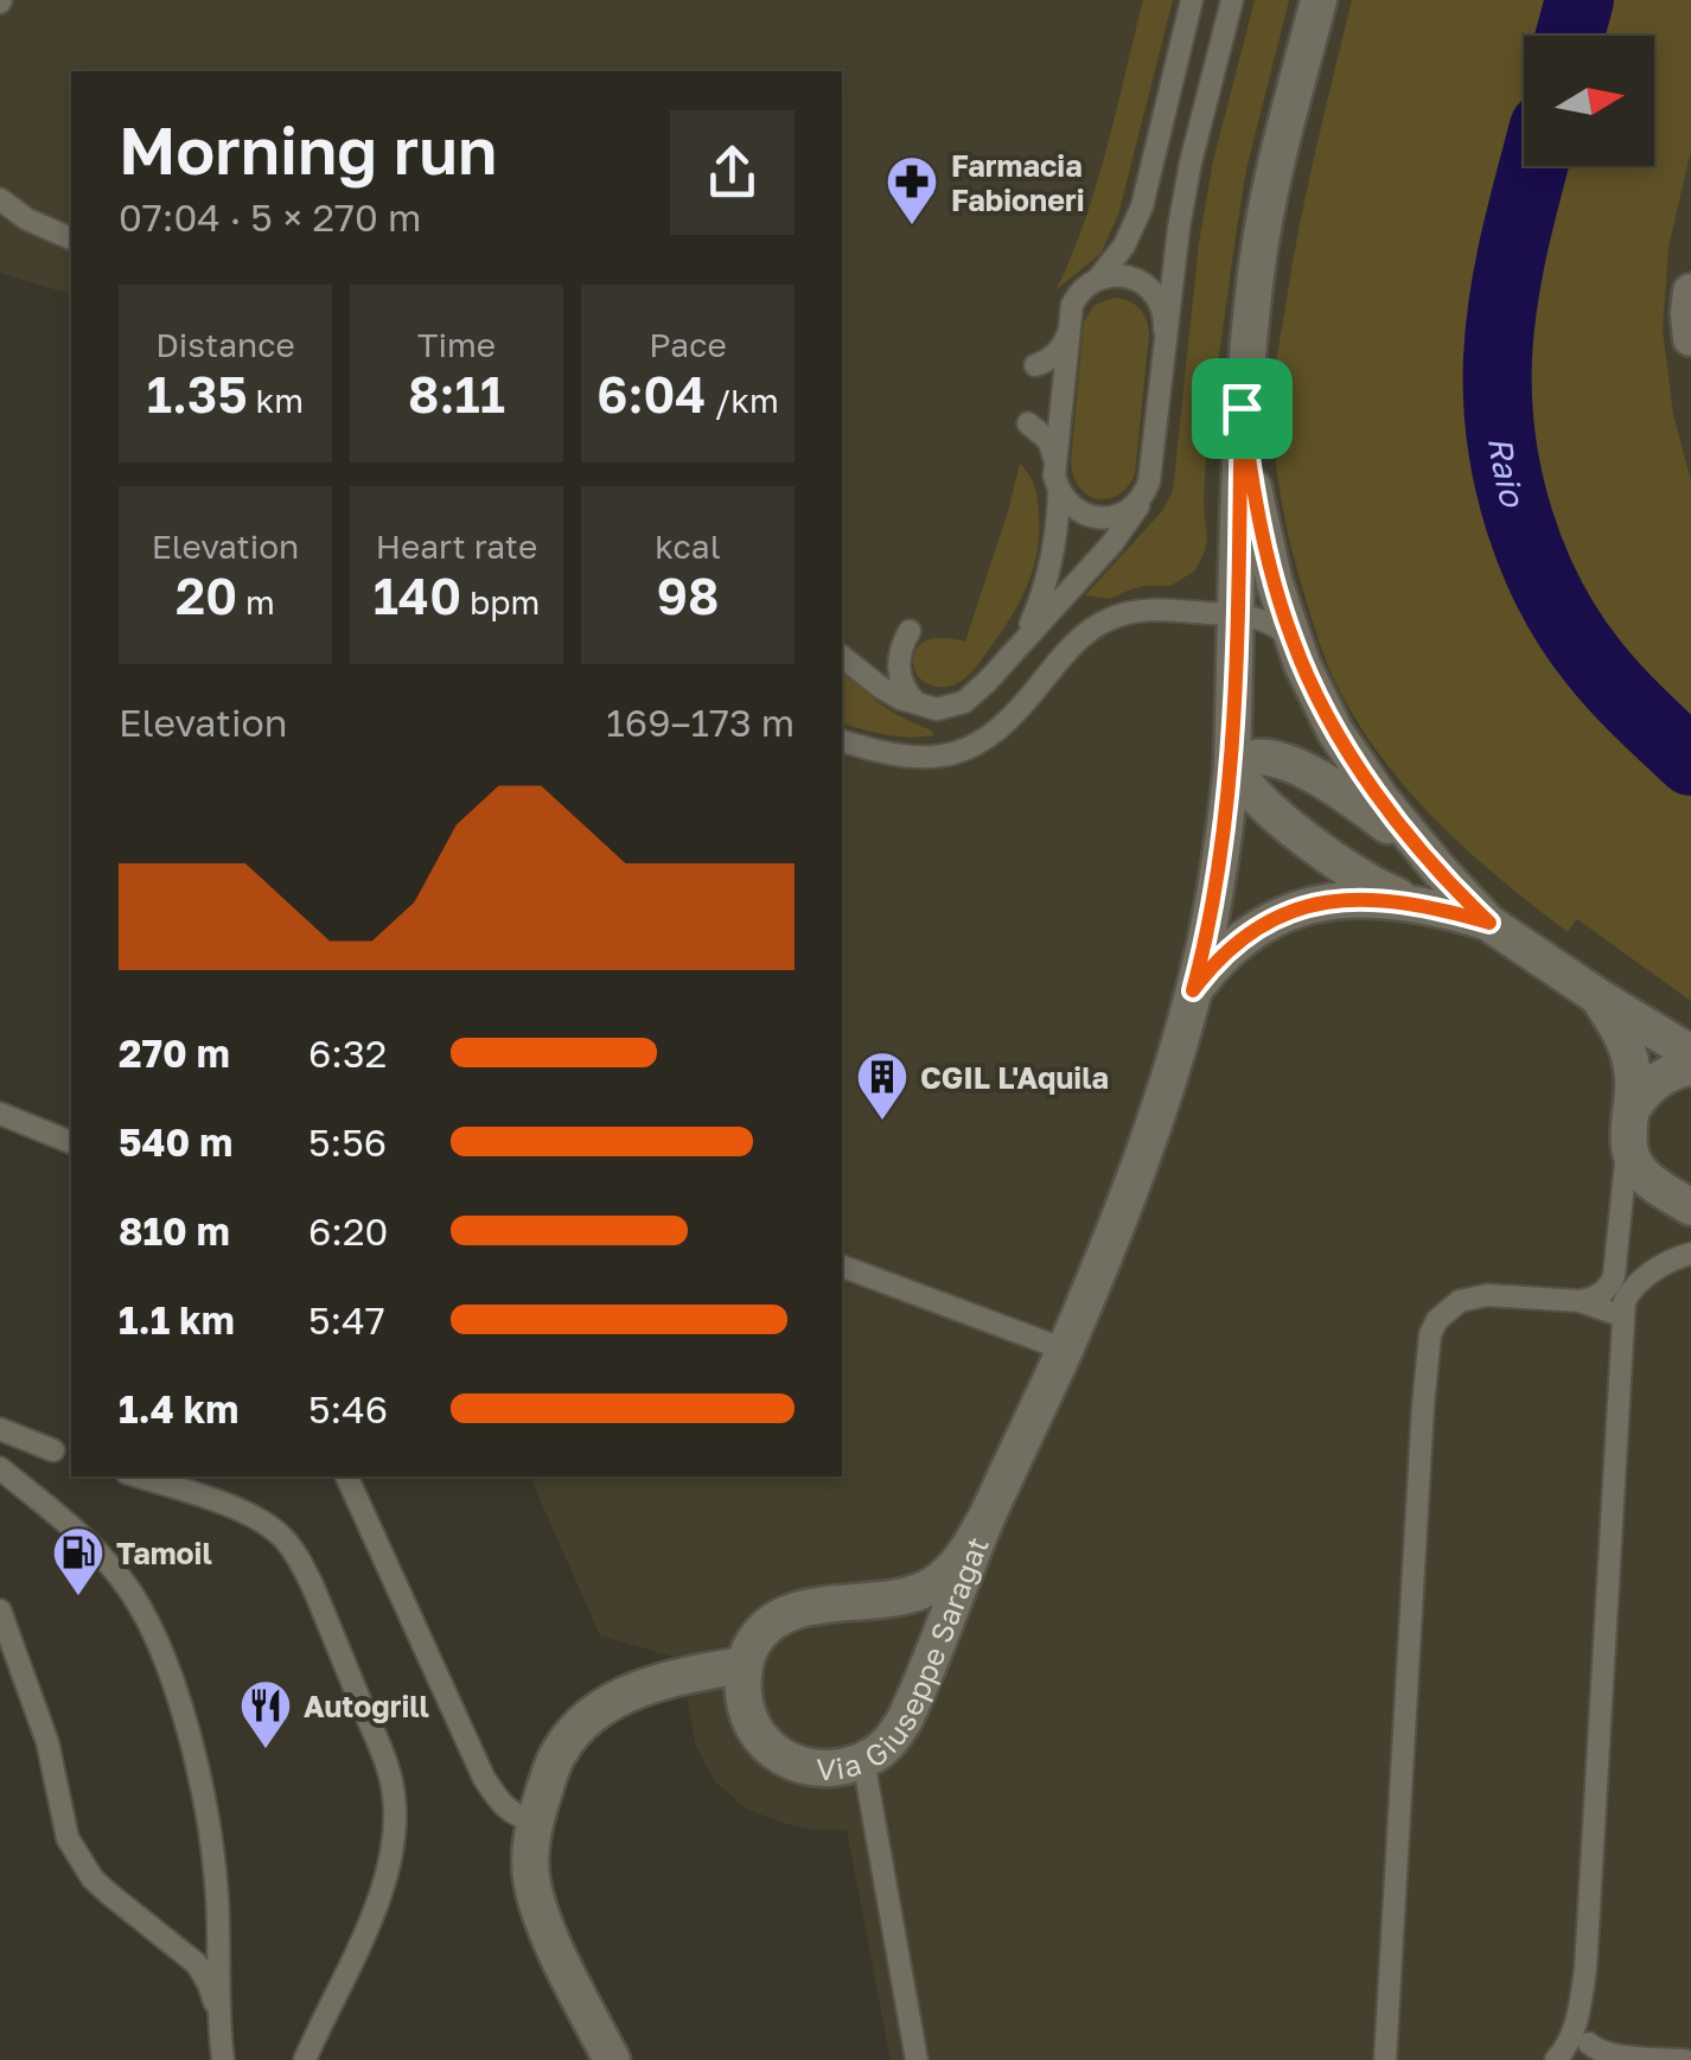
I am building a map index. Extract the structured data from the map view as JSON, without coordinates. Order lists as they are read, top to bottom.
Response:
{
  "streets": {
    "street": ["Via Giuseppe Saragat"]
  },
  "water": ["Raio"],
  "places": {
    "pharmacy": ["Farmacia Fabioneri"],
    "building": ["CGIL L'Aquila"],
    "fuel station": ["Tamoil"],
    "restaurant": ["Autogrill"]
  },
  "north": "right",
  "page": {
    "heading": ["Morning run", "07:04 · 5 × 270 m"],
    "stats": [
      ["Distance", "1.35 km"],
      ["Time", "8:11"],
      ["Pace", "6:04 /km"],
      ["Elevation", "20 m"],
      ["Heart rate", "140 bpm"],
      ["kcal", "98"]
    ],
    "chart": ["Elevation", "169–173 m"],
    "list": [
      {
        "name": "270 m",
        "note": "6:32"
      },
      {
        "name": "540 m",
        "note": "5:56"
      },
      {
        "name": "810 m",
        "note": "6:20"
      },
      {
        "name": "1.1 km",
        "note": "5:47"
      },
      {
        "name": "1.4 km",
        "note": "5:46"
      }
    ]
  }
}
